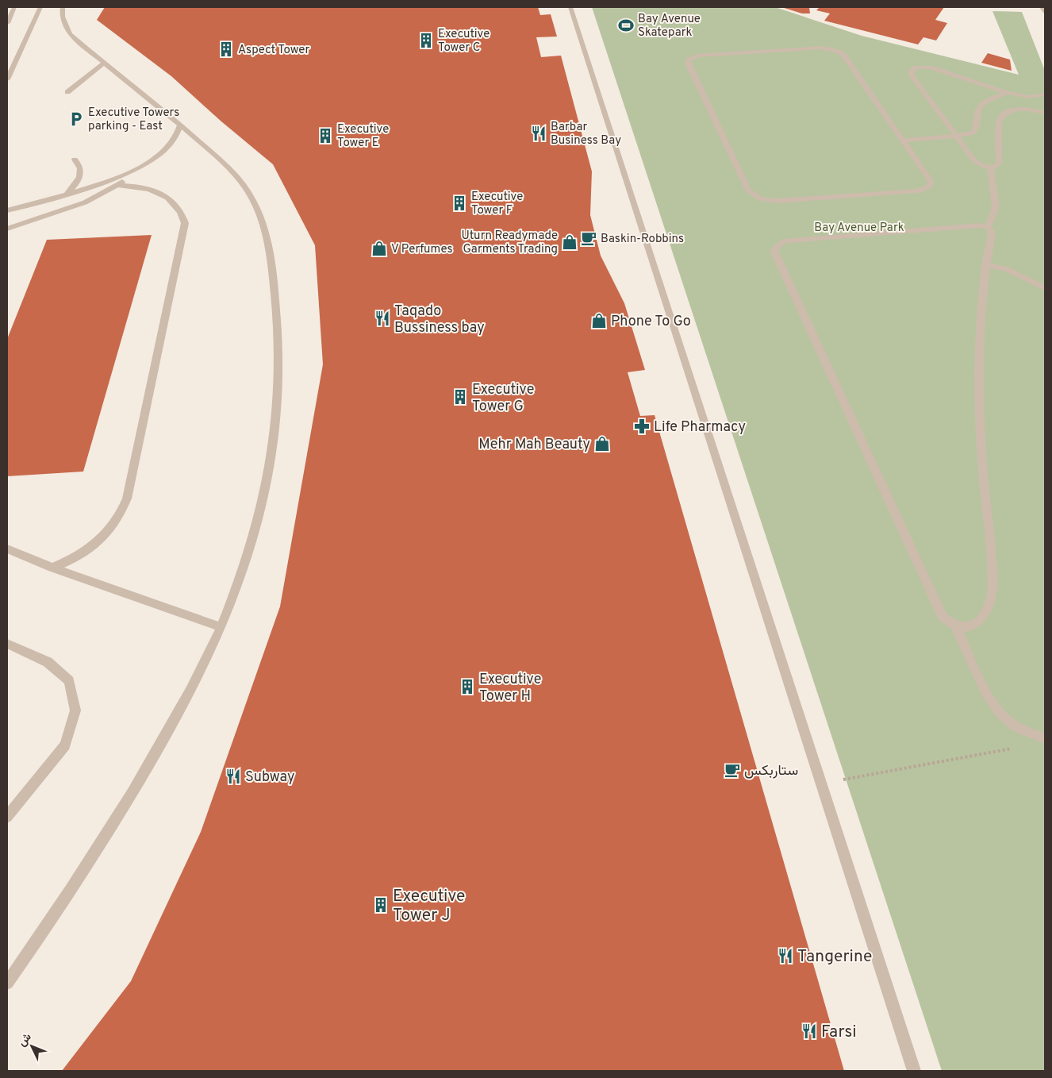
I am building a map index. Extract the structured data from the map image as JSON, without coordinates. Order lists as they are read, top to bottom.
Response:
{
  "parks": ["Bay Avenue Park"],
  "places": {
    "sports": ["Bay Avenue Skatepark"],
    "building": [
      "Executive Tower C",
      "Aspect Tower",
      "Executive Tower E",
      "Executive Tower F",
      "Executive Tower G",
      "Executive Tower H",
      "Executive Tower J"
    ],
    "parking": ["Executive Towers parking - East"],
    "restaurant": [
      "Barbar Business Bay",
      "Taqado Bussiness bay",
      "Subway",
      "Tangerine",
      "Farsi"
    ],
    "cafe": ["Baskin-Robbins", "ستاربكس"],
    "shop": [
      "Uturn Readymade Garments Trading",
      "V Perfumes",
      "Phone To Go",
      "Mehr Mah Beauty"
    ],
    "pharmacy": ["Life Pharmacy"]
  },
  "north": "top left"
}
